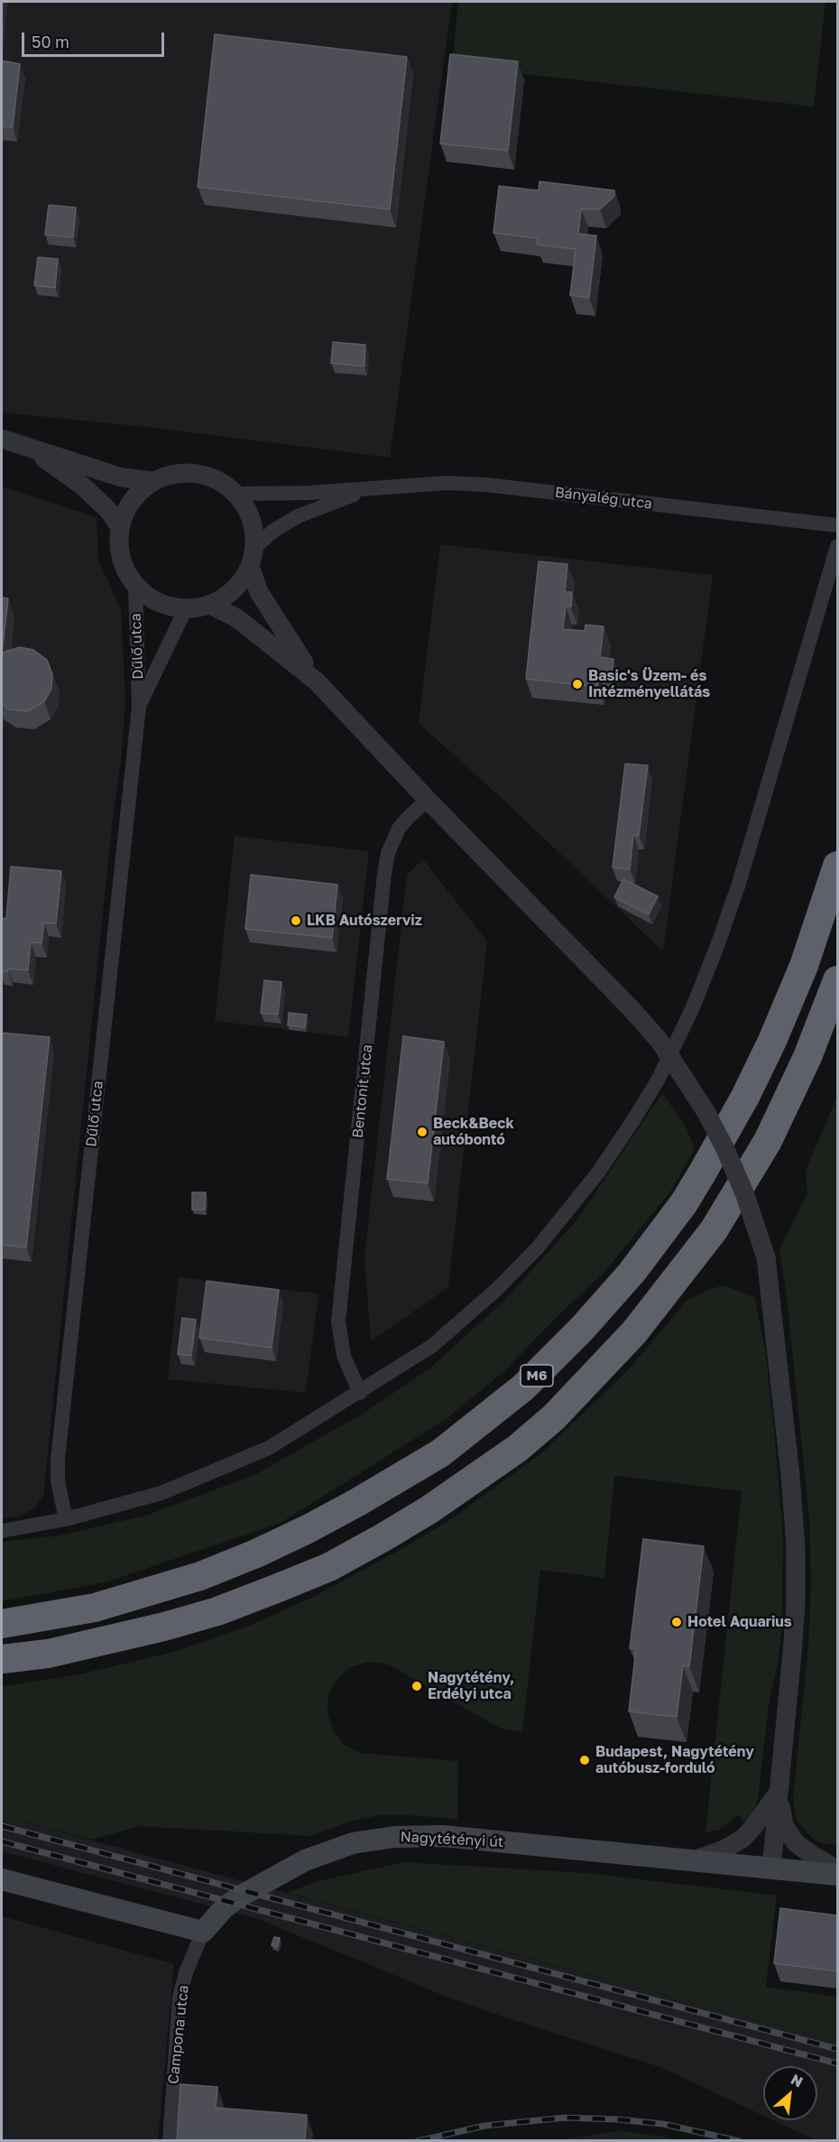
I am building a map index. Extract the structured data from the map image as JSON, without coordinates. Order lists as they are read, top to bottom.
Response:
{
  "streets": {
    "highway": ["M6"],
    "main road": ["Nagytétényi út"],
    "street": [
      "Bányalég utca",
      "Dűlő utca",
      "Bentonit utca",
      "Campona utca"
    ]
  },
  "crossings": [
    ["Bányalég utca", "Dűlő utca"],
    ["Nagytétényi út", "Campona utca"]
  ],
  "places": [
    "Basic's Üzem- és Intézményellátás",
    "LKB Autószerviz",
    "Beck&Beck autóbontó",
    "Hotel Aquarius",
    "Nagytétény, Erdélyi utca",
    "Budapest, Nagytétény autóbusz-forduló"
  ],
  "scale_bar": "50 m",
  "north": "top right"
}
